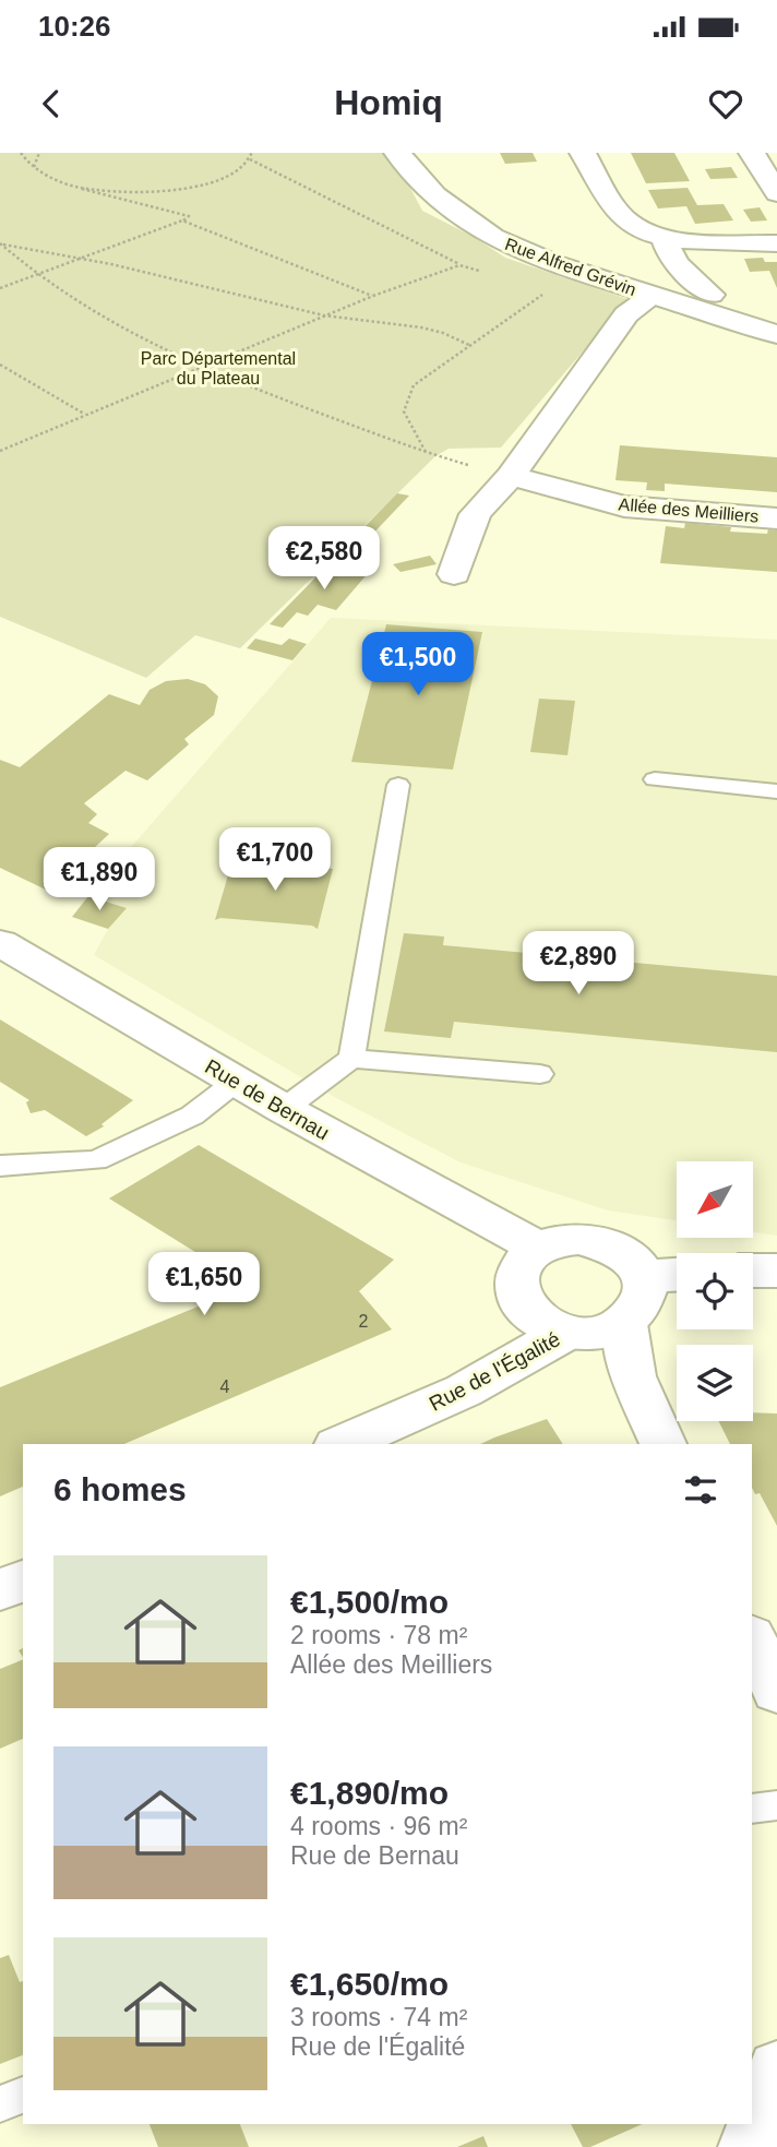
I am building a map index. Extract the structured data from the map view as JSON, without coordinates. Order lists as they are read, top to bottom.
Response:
{
  "streets": {
    "street": [
      "Rue Alfred Grévin",
      "Allée des Meilliers",
      "Rue de Bernau",
      "Rue de l'Égalité"
    ]
  },
  "crossings": [
    ["Rue de Bernau", "Rue de l'Égalité"]
  ],
  "parks": ["Parc Départemental du Plateau"],
  "house_numbers": ["2", "4"],
  "north": "bottom left",
  "page": {
    "status": "10:26",
    "header": "Homiq",
    "price": [
      "€2,580",
      "€1,500",
      "€1,700",
      "€1,890",
      "€2,890",
      "€1,650"
    ],
    "heading": "6 homes",
    "list": [
      {
        "name": "€1,500/mo",
        "note": "2 rooms · 78 m² · Allée des Meilliers"
      },
      {
        "name": "€1,890/mo",
        "note": "4 rooms · 96 m² · Rue de Bernau"
      },
      {
        "name": "€1,650/mo",
        "note": "3 rooms · 74 m² · Rue de l'Égalité"
      }
    ]
  }
}
